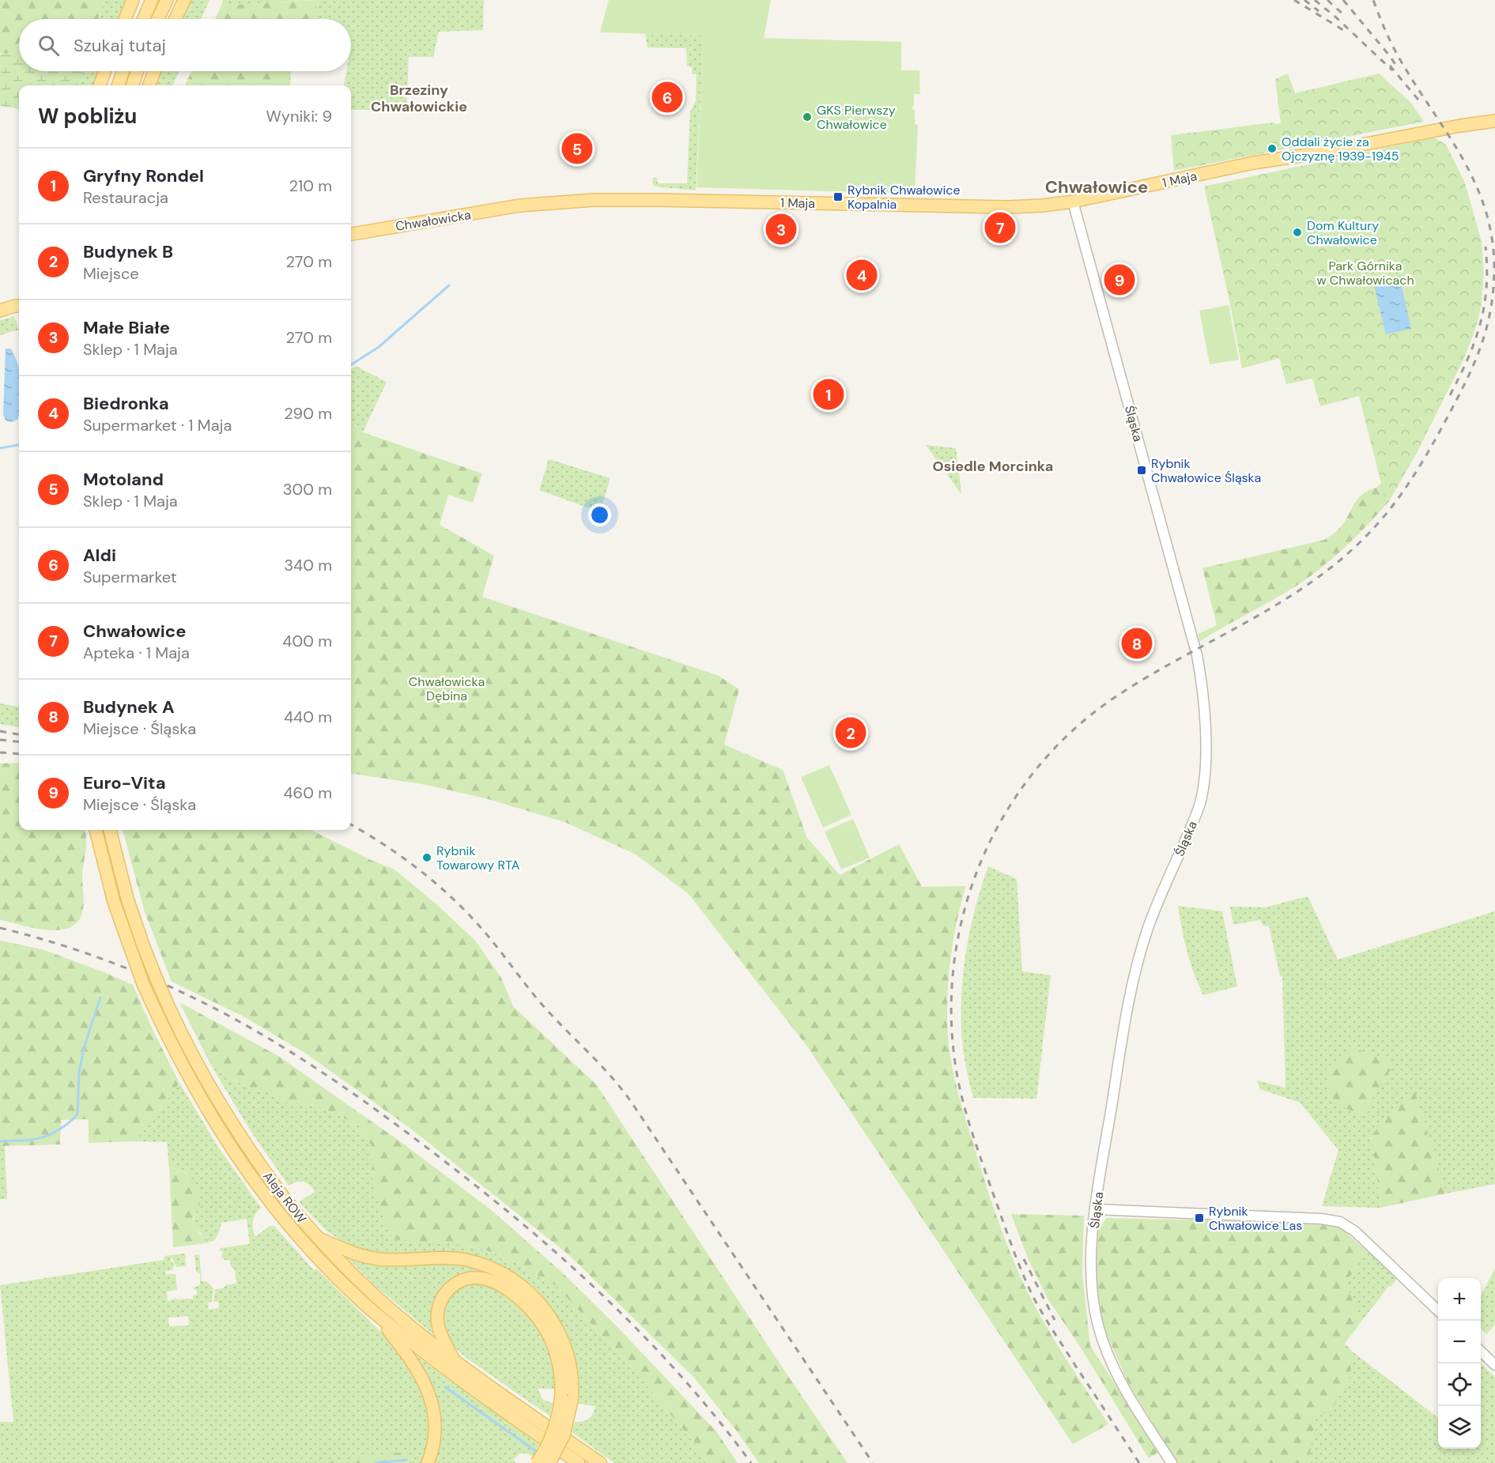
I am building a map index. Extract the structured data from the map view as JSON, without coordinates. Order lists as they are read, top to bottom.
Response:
{
  "streets": {
    "main road": ["1 Maja", "Chwałowicka", "Aleja ROW"],
    "street": ["Śląska"]
  },
  "crossings": [
    ["1 Maja", "Chwałowicka"],
    ["1 Maja", "Śląska"]
  ],
  "districts": ["Brzeziny Chwałowickie", "Chwałowice", "Osiedle Morcinka"],
  "parks": ["Park Górnika w Chwałowicach", "Chwałowicka Dębina"],
  "places": {
    "other": [
      "GKS Pierwszy Chwałowice",
      "Oddali życie za Ojczyznę 1939-1945",
      "Dom Kultury Chwałowice",
      "Rybnik Towarowy RTA"
    ],
    "transit": ["Rybnik Chwałowice Kopalnia", "Rybnik Chwałowice Śląska", "Rybnik Chwałowice Las"]
  },
  "page": {
    "search": "Szukaj tutaj",
    "pins": [
      "6",
      "5",
      "7",
      "3",
      "4",
      "9",
      "1",
      "8",
      "2"
    ],
    "heading": ["W pobliżu", "Wyniki: 9"],
    "list": [
      {
        "mark": "1",
        "name": "Gryfny Rondel",
        "note": "Restauracja",
        "value": "210 m"
      },
      {
        "mark": "2",
        "name": "Budynek B",
        "note": "Miejsce",
        "value": "270 m"
      },
      {
        "mark": "3",
        "name": "Małe Białe",
        "note": "Sklep · 1 Maja",
        "value": "270 m"
      },
      {
        "mark": "4",
        "name": "Biedronka",
        "note": "Supermarket · 1 Maja",
        "value": "290 m"
      },
      {
        "mark": "5",
        "name": "Motoland",
        "note": "Sklep · 1 Maja",
        "value": "300 m"
      },
      {
        "mark": "6",
        "name": "Aldi",
        "note": "Supermarket",
        "value": "340 m"
      },
      {
        "mark": "7",
        "name": "Chwałowice",
        "note": "Apteka · 1 Maja",
        "value": "400 m"
      },
      {
        "mark": "8",
        "name": "Budynek A",
        "note": "Miejsce · Śląska",
        "value": "440 m"
      },
      {
        "mark": "9",
        "name": "Euro-Vita",
        "note": "Miejsce · Śląska",
        "value": "460 m"
      }
    ],
    "map_buttons": ["+", "−"]
  }
}
